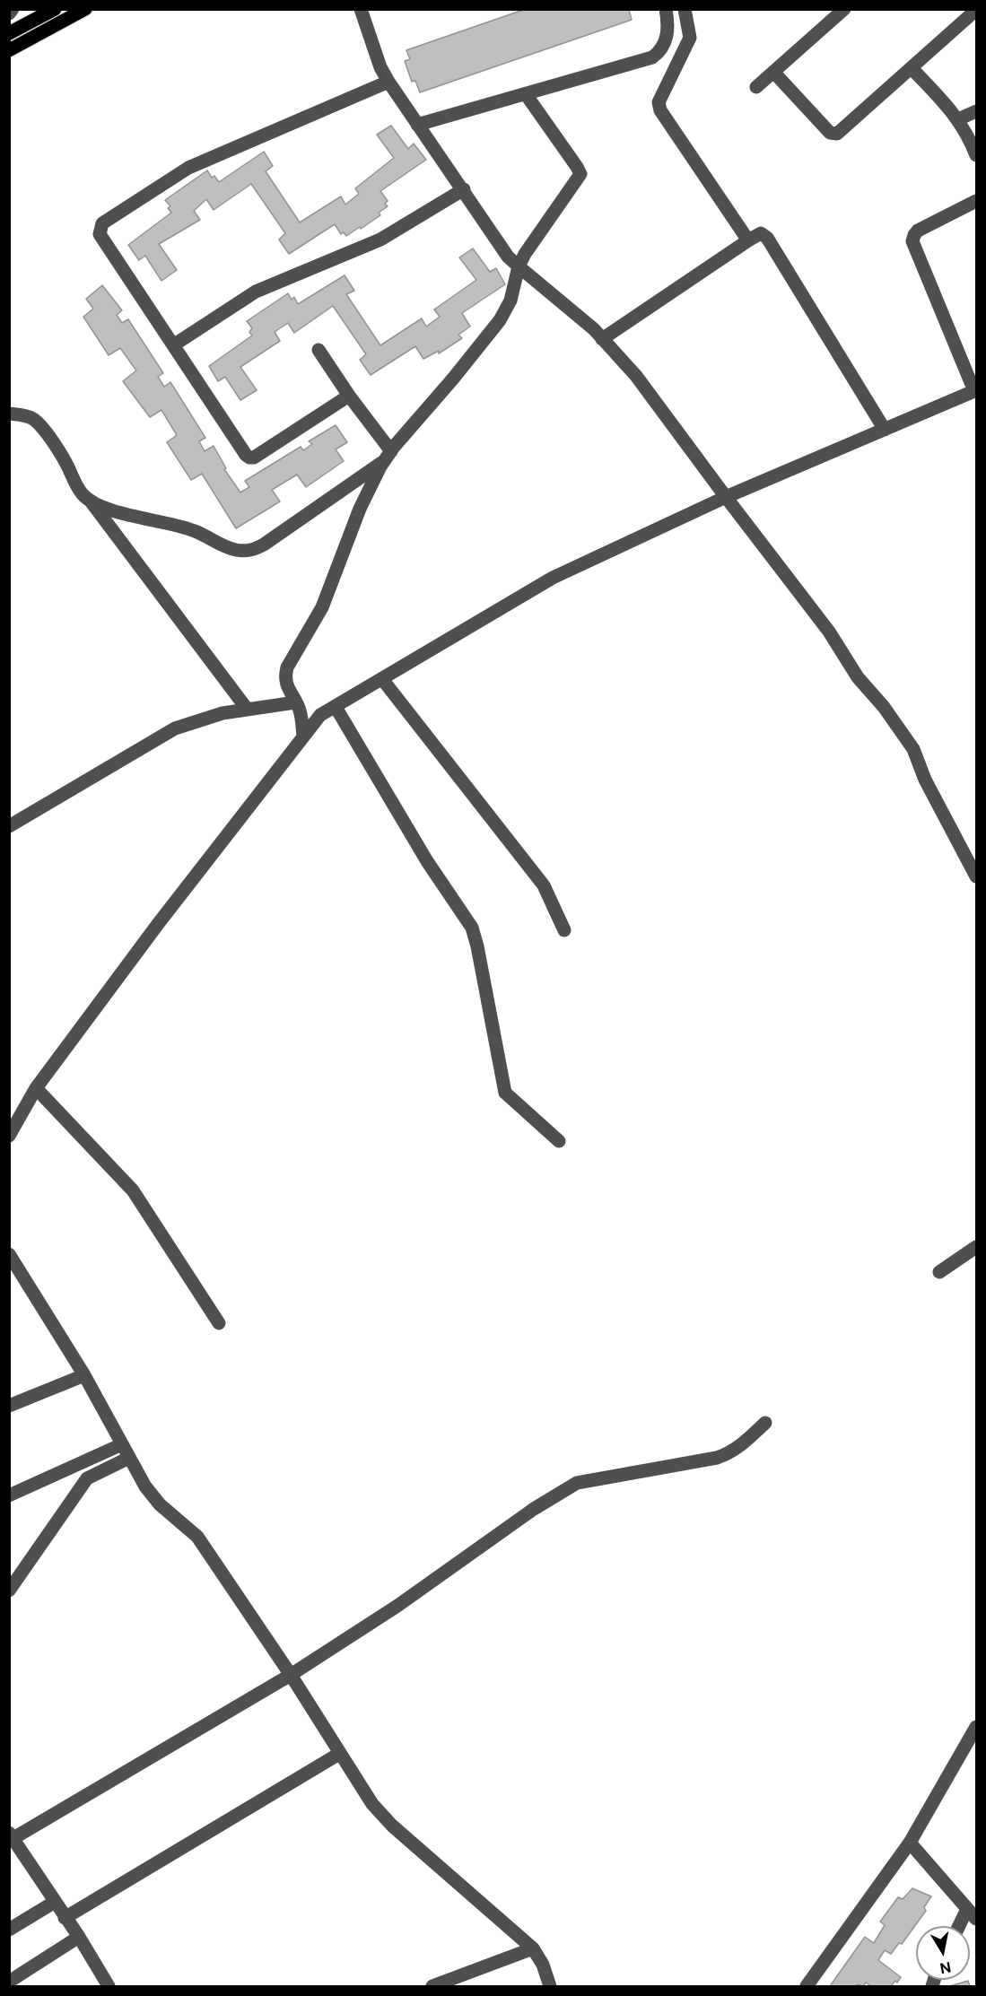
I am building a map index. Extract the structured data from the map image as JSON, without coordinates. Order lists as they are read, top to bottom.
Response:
{
  "north": "bottom"
}
